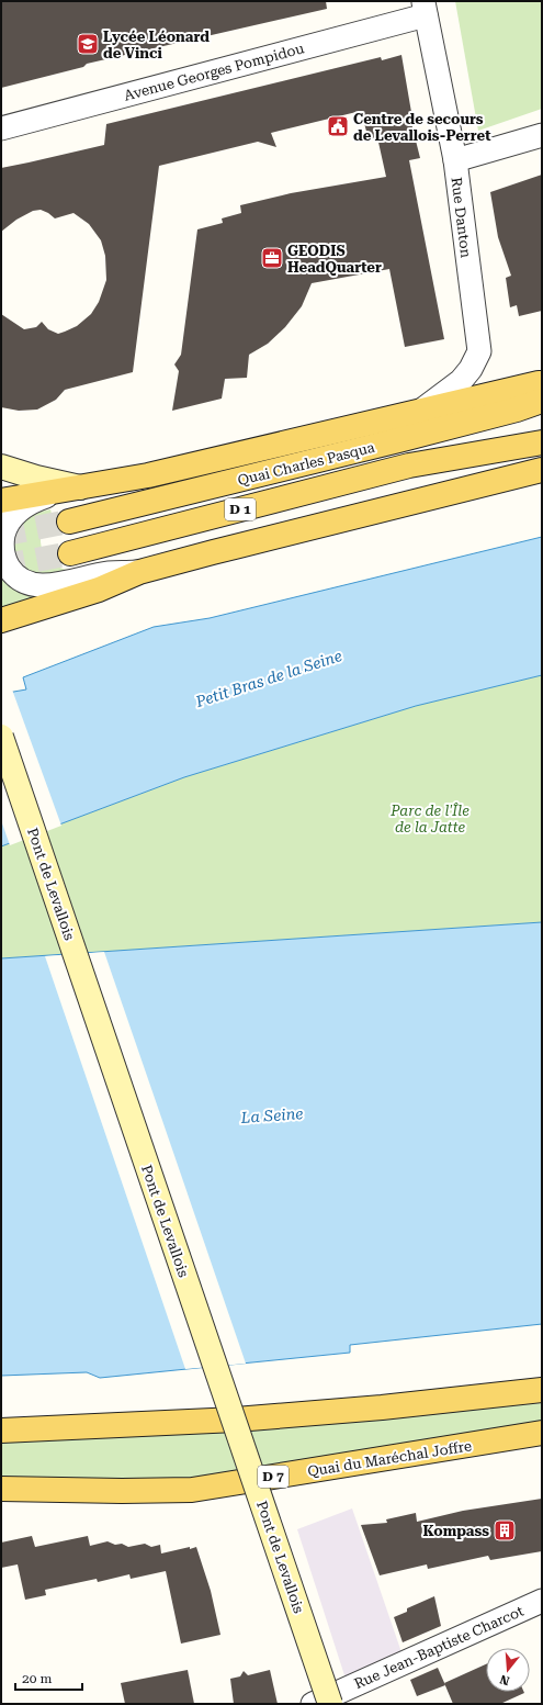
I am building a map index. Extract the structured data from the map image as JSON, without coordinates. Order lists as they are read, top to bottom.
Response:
{
  "streets": {
    "main road": [
      "Quai Charles Pasqua",
      "D 1",
      "Pont de Levallois",
      "Quai du Maréchal Joffre",
      "D 7"
    ],
    "street": ["Avenue Georges Pompidou", "Rue Danton", "Rue Jean-Baptiste Charcot"]
  },
  "crossings": [
    ["Avenue Georges Pompidou", "Rue Danton"]
  ],
  "water": ["Petit Bras de la Seine", "La Seine"],
  "parks": ["Parc de l'Île de la Jatte"],
  "places": {
    "school or university": ["Lycée Léonard de Vinci"],
    "public building": ["Centre de secours de Levallois-Perret"],
    "office": ["GEODIS HeadQuarter"],
    "building": ["Kompass"]
  },
  "scale_bar": "20 m",
  "north": "bottom"
}
